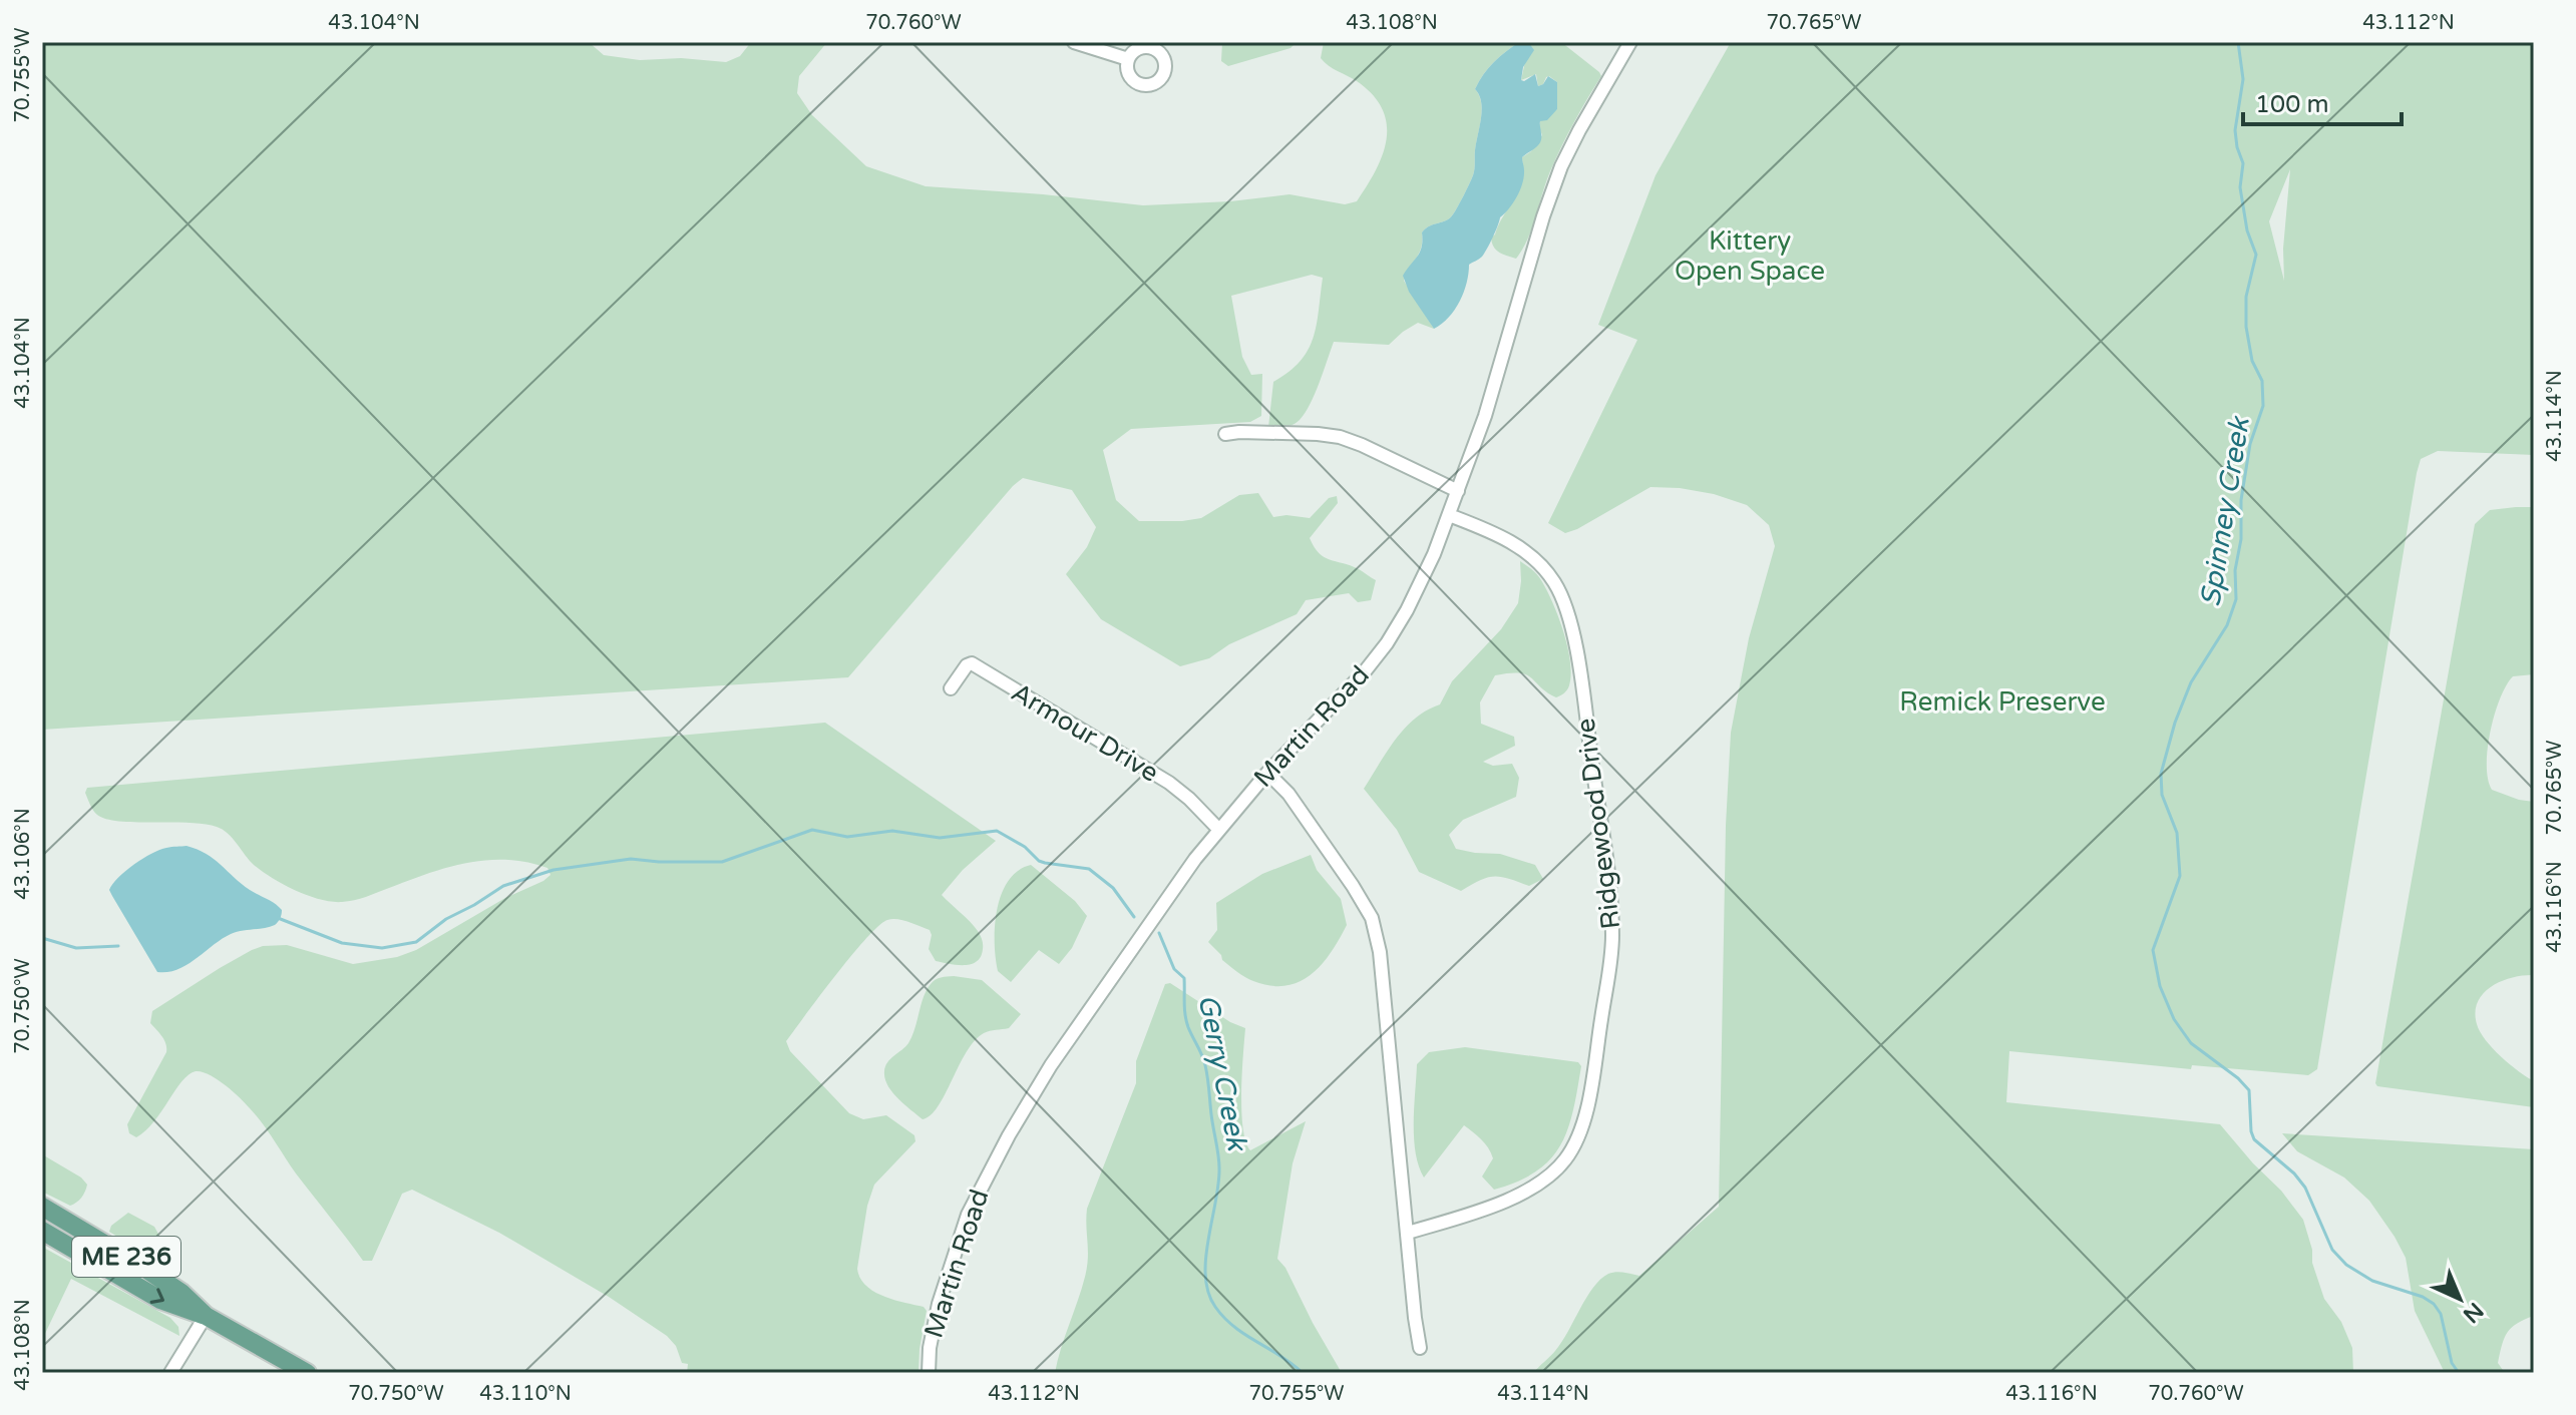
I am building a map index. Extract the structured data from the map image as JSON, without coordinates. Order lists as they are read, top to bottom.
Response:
{
  "streets": {
    "main road": ["ME 236"],
    "street": ["Martin Road", "Armour Drive", "Ridgewood Drive"]
  },
  "crossings": [
    ["Martin Road", "Armour Drive"],
    ["Martin Road", "Ridgewood Drive"]
  ],
  "water": ["Spinney Creek", "Gerry Creek"],
  "parks": ["Kittery Open Space", "Remick Preserve"],
  "scale_bar": "100 m",
  "north": "bottom right",
  "coordinates": [
    "43.104°N",
    "70.760°W",
    "43.108°N",
    "70.765°W",
    "43.112°N",
    "70.755°W",
    "43.114°N",
    "43.106°N",
    "43.116°N",
    "70.750°W",
    "43.110°N"
  ]
}
